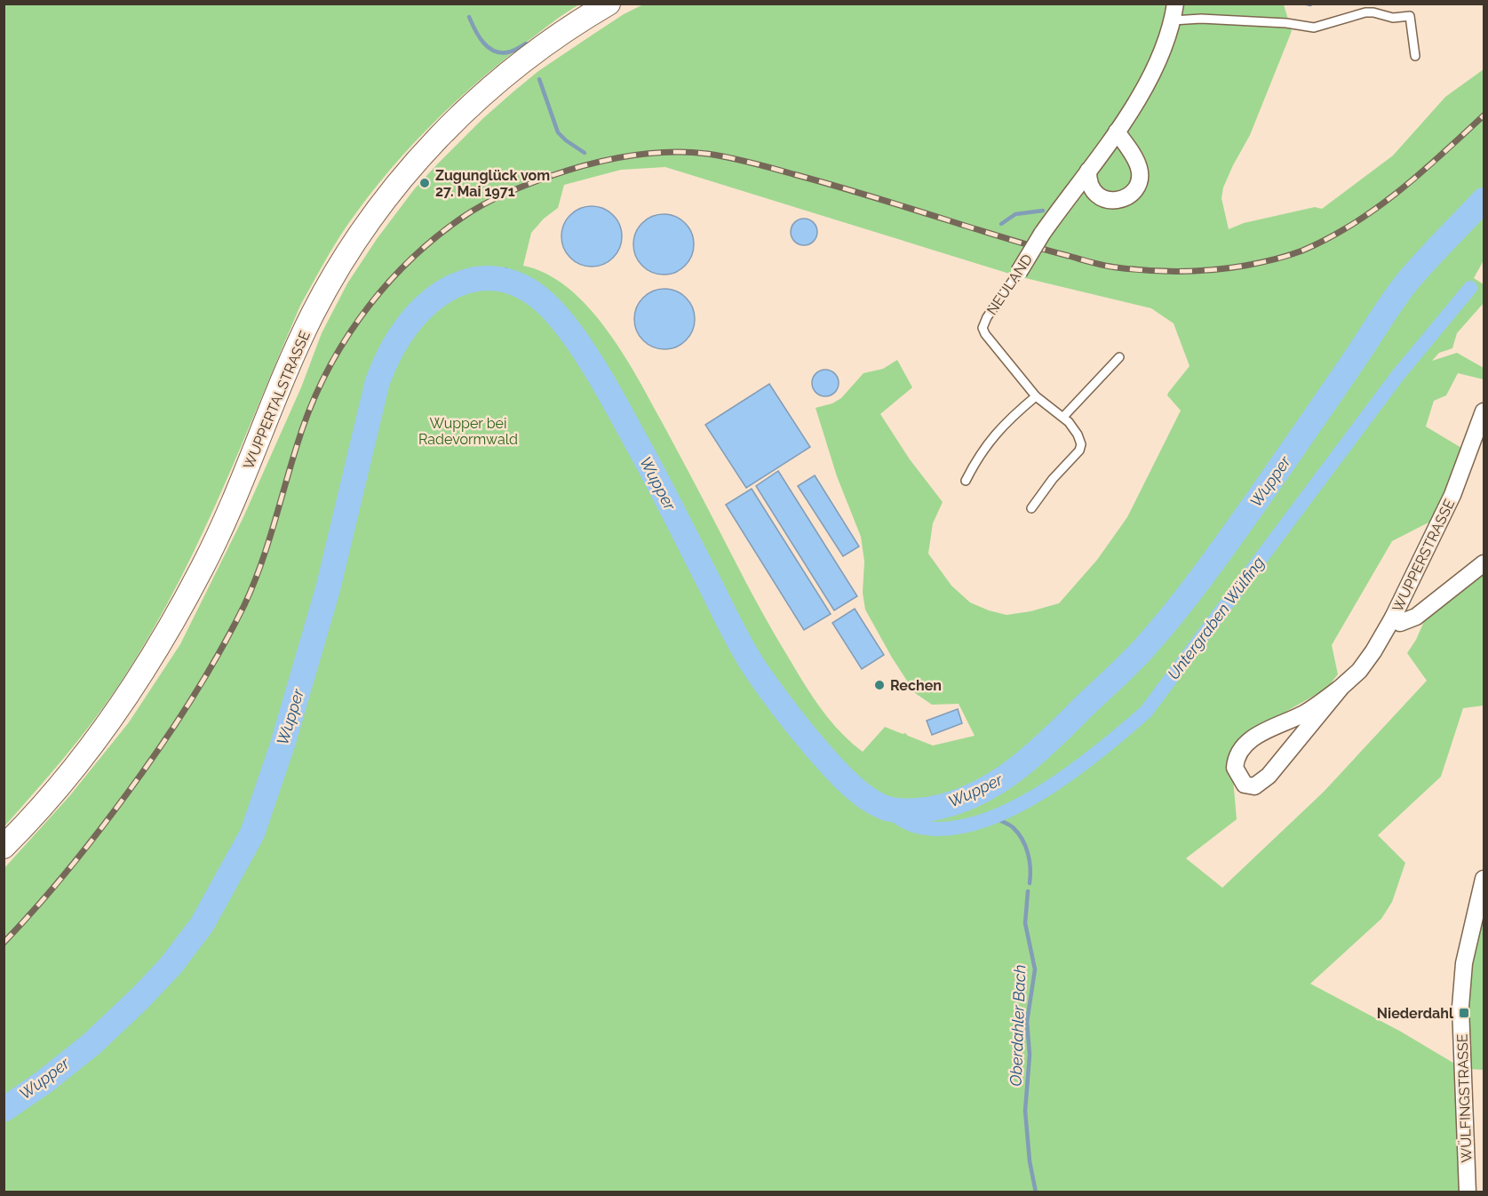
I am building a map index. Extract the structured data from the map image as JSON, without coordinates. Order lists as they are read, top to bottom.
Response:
{
  "streets": {
    "main road": ["WUPPERTALSTRASSE"],
    "street": ["NEULAND", "WUPPERSTRASSE", "WÜLFINGSTRASSE"]
  },
  "water": ["Wupper", "Untergraben Wülfing", "Oberdahler Bach"],
  "parks": ["Wupper bei Radevormwald"],
  "places": {
    "other": ["Zugunglück vom 27. Mai 1971", "Rechen"],
    "transit": ["Niederdahl"]
  }
}
